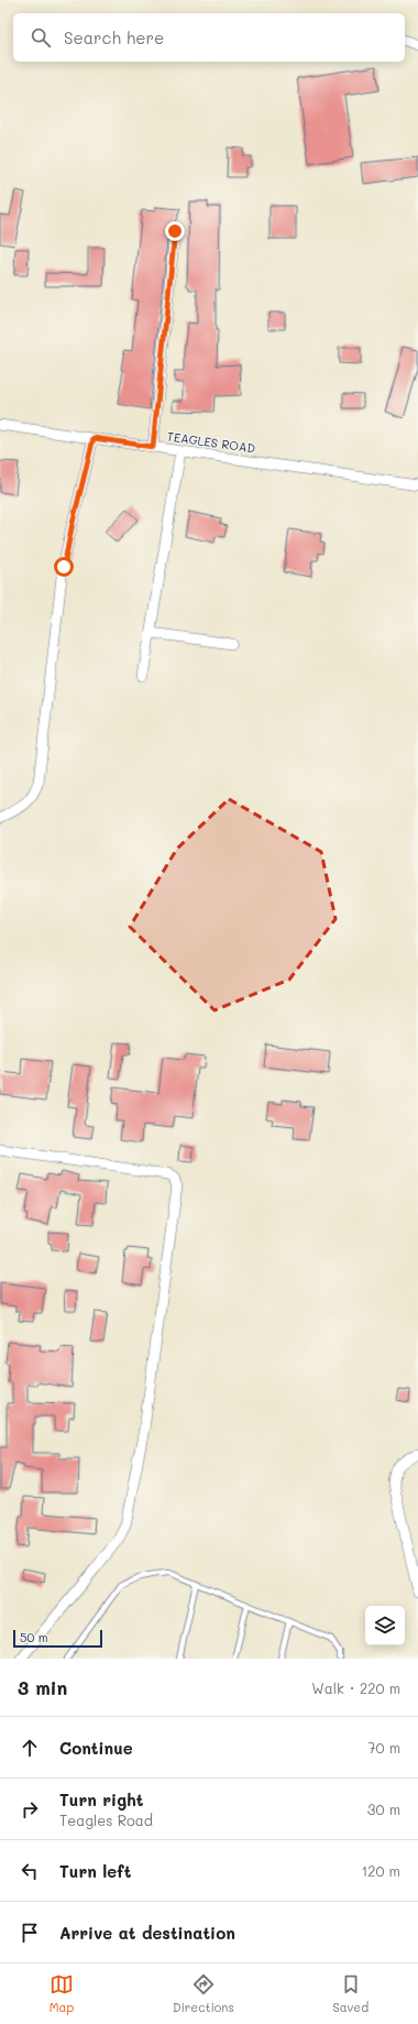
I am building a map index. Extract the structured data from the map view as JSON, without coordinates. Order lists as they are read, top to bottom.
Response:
{
  "streets": {
    "street": ["TEAGLES ROAD"]
  },
  "scale_bar": "50 m",
  "page": {
    "search": "Search here",
    "scale": "50 m",
    "heading": ["3 min", "Walk · 220 m"],
    "list": [
      ["Continue", "70 m"],
      ["Turn right", "Teagles Road", "30 m"],
      ["Turn left", "120 m"],
      "Arrive at destination"
    ],
    "nav": ["Map", "Directions", "Saved"]
  }
}
